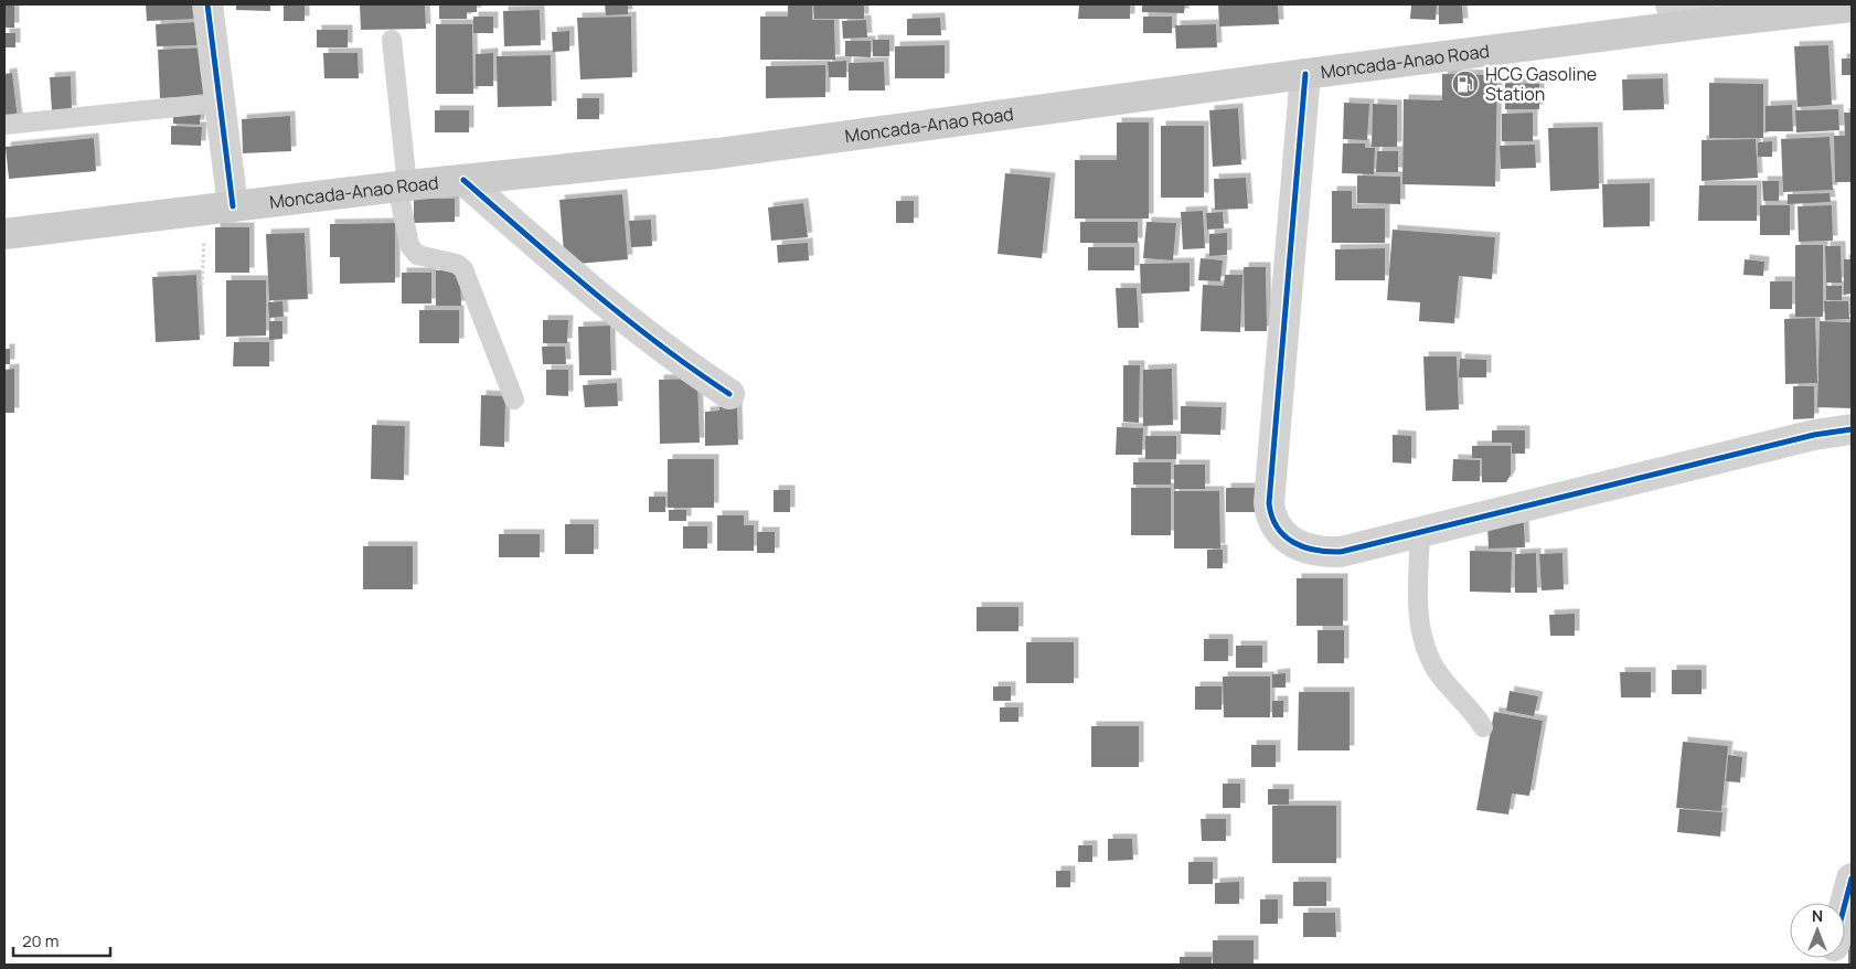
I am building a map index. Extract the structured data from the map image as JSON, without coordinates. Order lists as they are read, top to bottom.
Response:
{
  "streets": {
    "main road": ["Moncada-Anao Road"]
  },
  "places": {
    "fuel station": ["HCG Gasoline Station"]
  },
  "scale_bar": "20 m",
  "north": "top"
}
